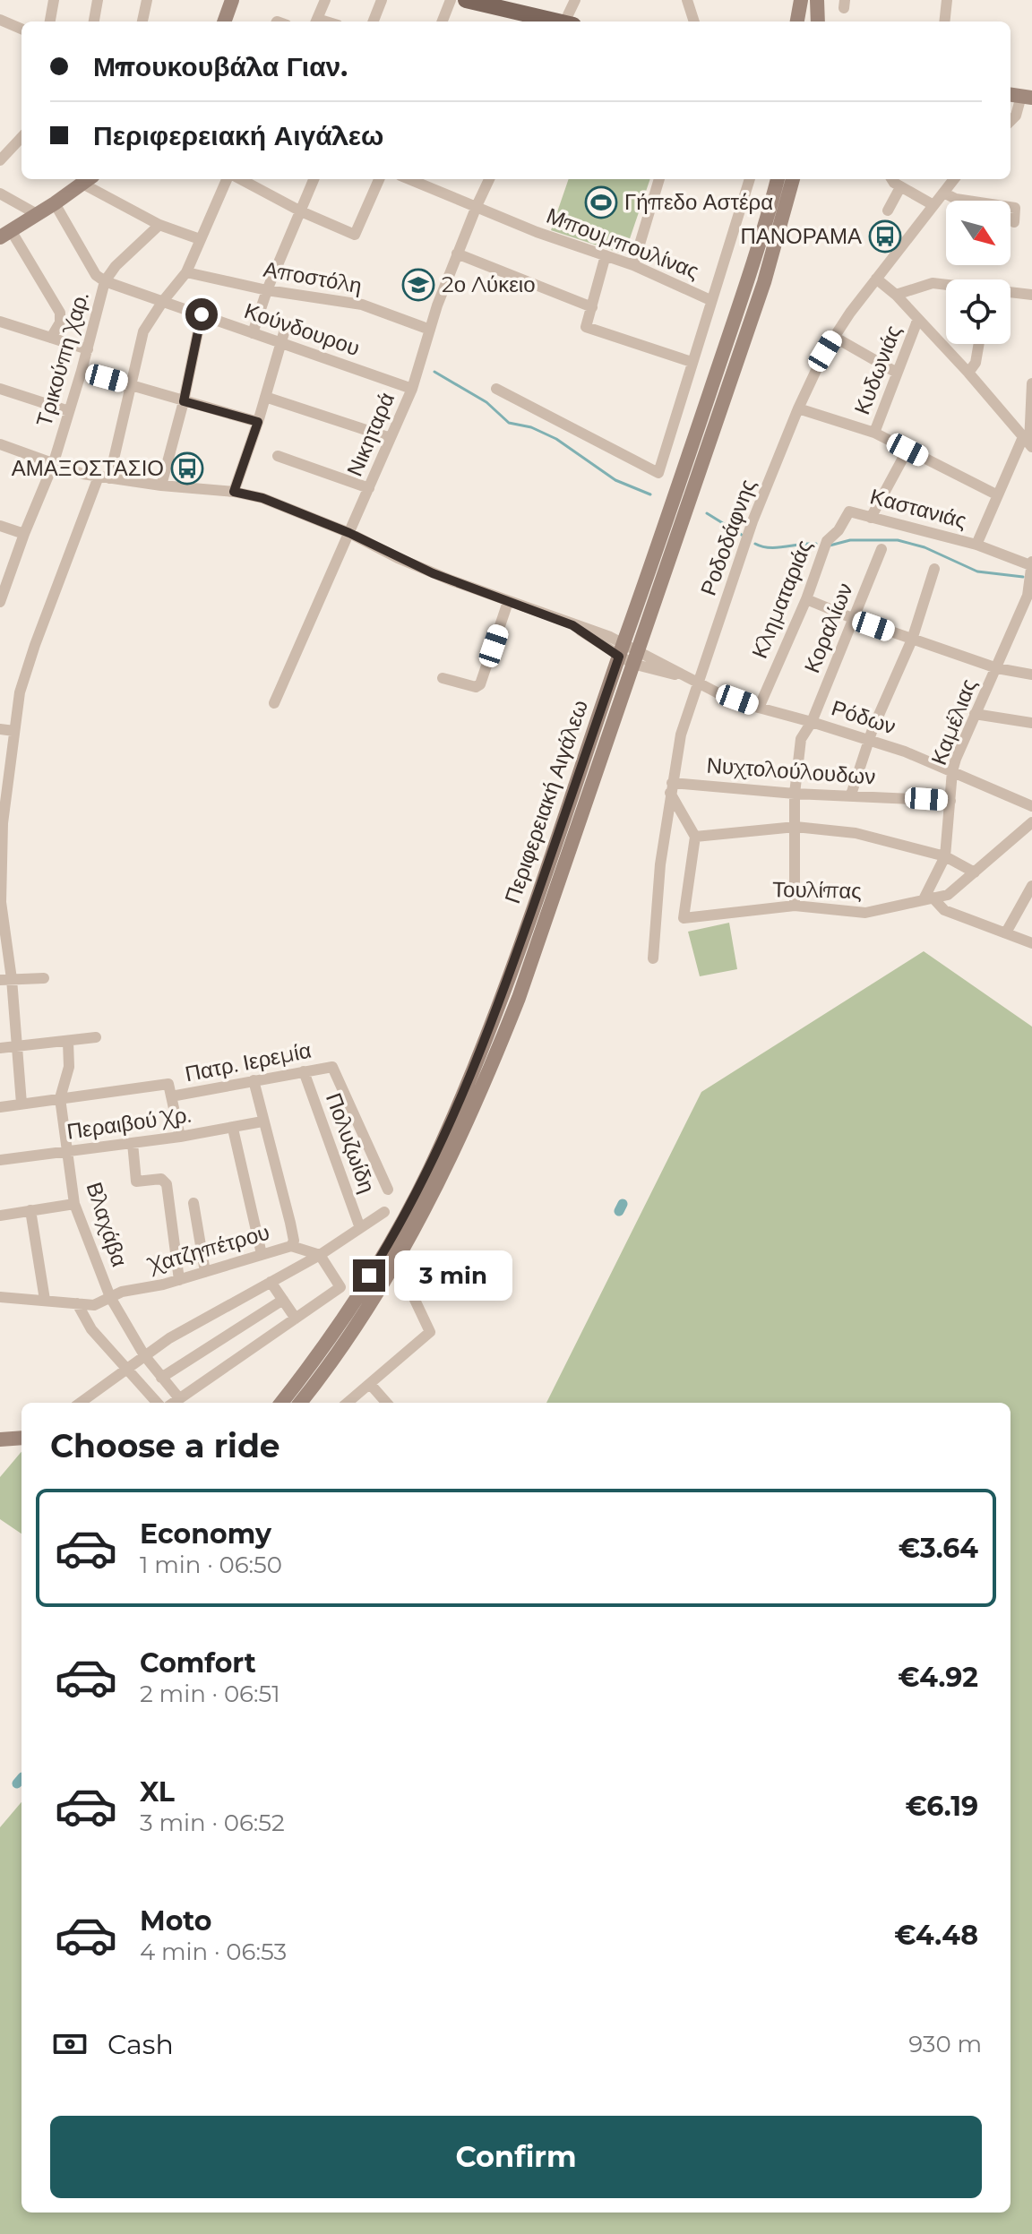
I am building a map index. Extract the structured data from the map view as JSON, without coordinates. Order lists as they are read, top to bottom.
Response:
{
  "streets": {
    "main road": ["Περιφερειακή Αιγάλεω"],
    "street": [
      "Μπουμπουλίνας",
      "Αποστόλη",
      "Κούνδουρου",
      "Τρικούπη Χαρ.",
      "Κυδωνιάς",
      "Νικηταρά",
      "Καστανιάς",
      "Ροδοδάφνης",
      "Κληματαριάς",
      "Κοραλίων",
      "Ρόδων",
      "Καμέλιας",
      "Νυχτολούλουδων",
      "Τουλίπας",
      "Πατρ. Ιερεμία",
      "Περαιβού Χρ.",
      "Πολυζωίδη",
      "Βλαχάβα",
      "Χατζηπέτρου"
    ]
  },
  "crossings": [
    ["Μπουμπουλίνας", "Νικηταρά"],
    ["Αποστόλη", "Νικηταρά"],
    ["Κούνδουρου", "Τρικούπη Χαρ."],
    ["Κούνδουρου", "Νικηταρά"],
    ["Τρικούπη Χαρ.", "Ρόδων"],
    ["Νικηταρά", "Ρόδων"],
    ["Καστανιάς", "Κληματαριάς"],
    ["Καστανιάς", "Καμέλιας"],
    ["Ροδοδάφνης", "Ρόδων"],
    ["Ροδοδάφνης", "Νυχτολούλουδων"],
    ["Κληματαριάς", "Ρόδων"],
    ["Κοραλίων", "Ρόδων"],
    ["Κοραλίων", "Νυχτολούλουδων"],
    ["Κοραλίων", "Τουλίπας"],
    ["Ρόδων", "Καμέλιας"],
    ["Ρόδων", "Περιφερειακή Αιγάλεω"],
    ["Καμέλιας", "Νυχτολούλουδων"],
    ["Καμέλιας", "Τουλίπας"],
    ["Πατρ. Ιερεμία", "Πολυζωίδη"],
    ["Περαιβού Χρ.", "Βλαχάβα"],
    ["Βλαχάβα", "Χατζηπέτρου"]
  ],
  "places": {
    "sports": ["Γήπεδο Αστέρα"],
    "bus stop": ["ΠΑΝΟΡΑΜΑ", "ΑΜΑΞΟΣΤΑΣΙΟ"],
    "school or university": ["2ο Λύκειο"]
  },
  "north": "bottom right",
  "page": {
    "banner": ["Μπουκουβάλα Γιαν.", "Περιφερειακή Αιγάλεω"],
    "bubble": "3 min",
    "heading": "Choose a ride",
    "list": [
      {
        "name": "Economy",
        "note": "1 min · 06:50",
        "value": "€3.64"
      },
      {
        "name": "Comfort",
        "note": "2 min · 06:51",
        "value": "€4.92"
      },
      {
        "name": "XL",
        "note": "3 min · 06:52",
        "value": "€6.19"
      },
      {
        "name": "Moto",
        "note": "4 min · 06:53",
        "value": "€4.48"
      }
    ],
    "pay": ["Cash", "930 m"],
    "buttons": "Confirm"
  }
}
